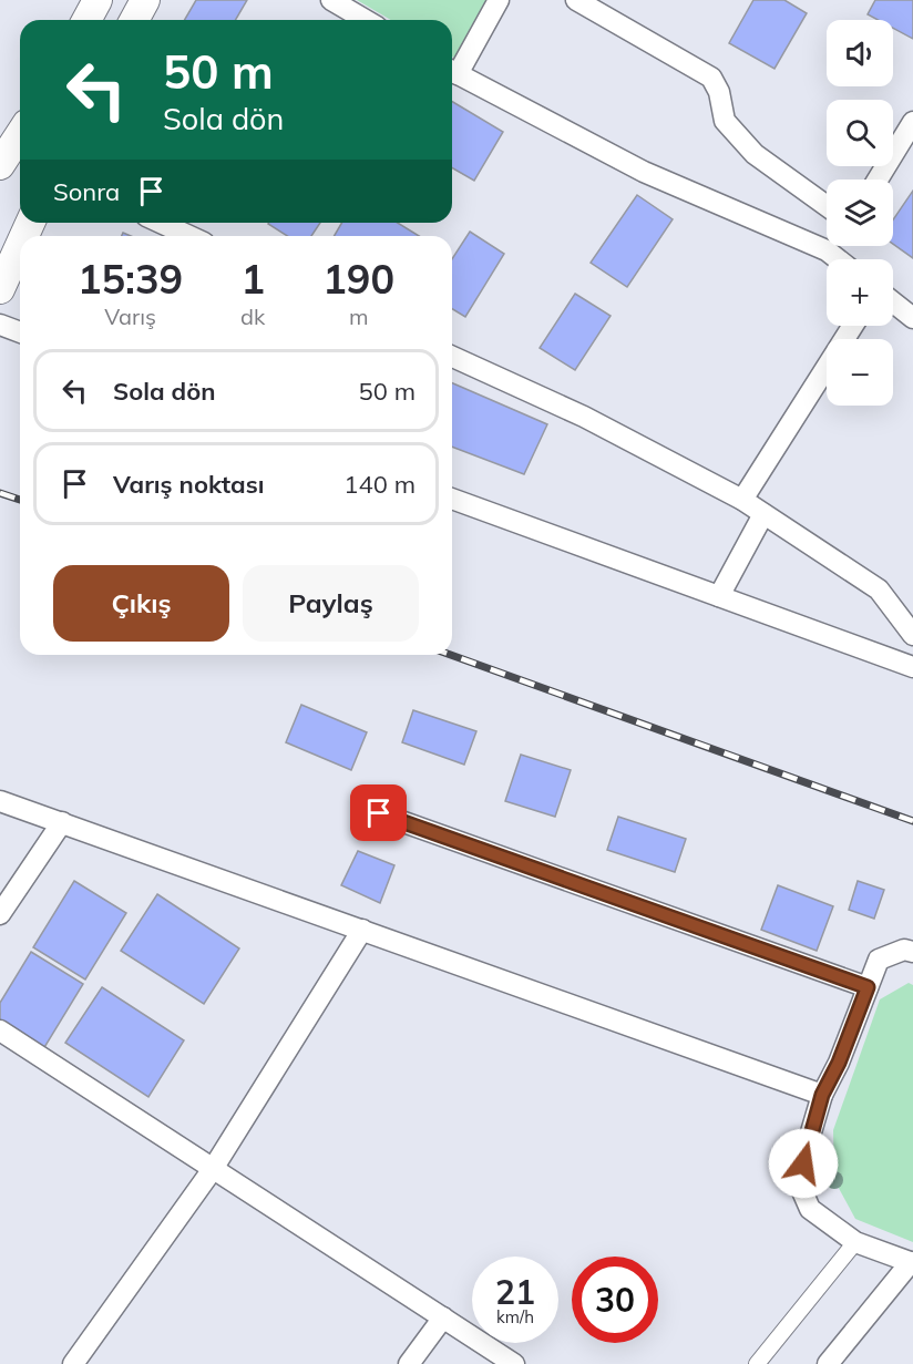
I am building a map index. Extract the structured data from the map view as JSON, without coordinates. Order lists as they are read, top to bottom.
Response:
{
  "page": {
    "map_buttons": ["+", "−"],
    "turn": ["50 m", "Sola dön"],
    "then": "Sonra",
    "eta": [
      "15:39",
      "Varış",
      "1",
      "dk",
      "190",
      "m"
    ],
    "list": [
      {
        "name": "Sola dön",
        "value": "50 m"
      },
      {
        "name": "Varış noktası",
        "value": "140 m"
      }
    ],
    "buttons": ["Çıkış", "Paylaş"],
    "speed": "21 km/h",
    "limit": "30"
  }
}
